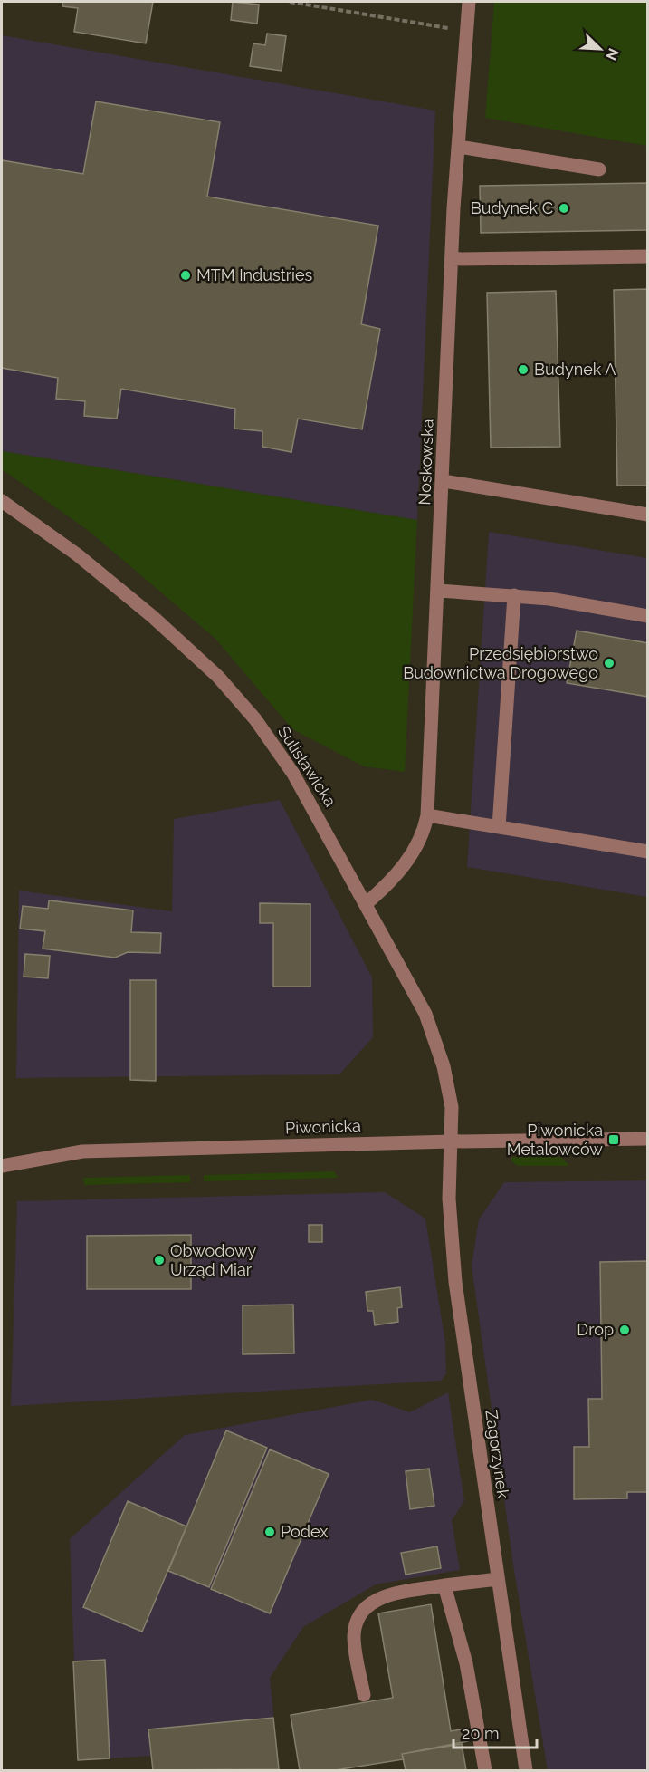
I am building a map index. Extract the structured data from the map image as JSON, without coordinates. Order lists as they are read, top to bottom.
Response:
{
  "streets": {
    "street": [
      "Noskowska",
      "Sulisławicka",
      "Piwonicka",
      "Zagorzynek"
    ]
  },
  "crossings": [
    ["Noskowska", "Sulisławicka"],
    ["Sulisławicka", "Piwonicka"],
    ["Sulisławicka", "Zagorzynek"],
    ["Piwonicka", "Zagorzynek"]
  ],
  "places": {
    "other": [
      "Budynek C",
      "MTM Industries",
      "Budynek A",
      "Przedsiębiorstwo Budownictwa Drogowego",
      "Obwodowy Urząd Miar",
      "Drop",
      "Podex"
    ],
    "transit": ["Piwonicka Metalowców"]
  },
  "scale_bar": "20 m",
  "north": "bottom right"
}
